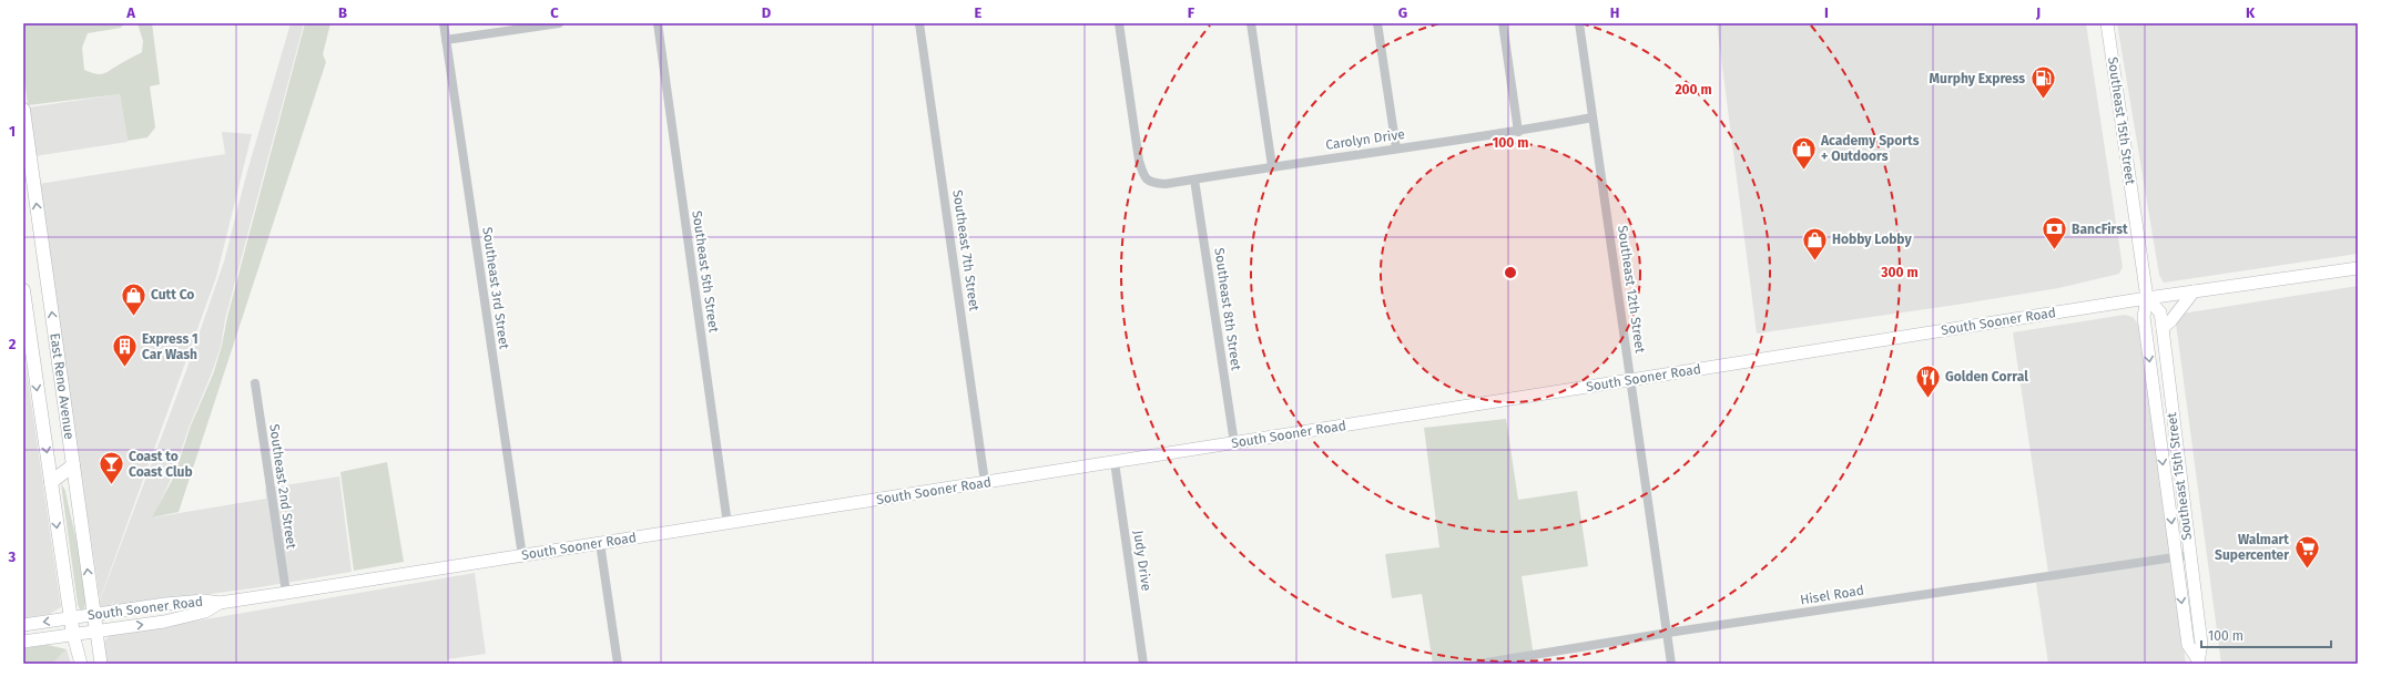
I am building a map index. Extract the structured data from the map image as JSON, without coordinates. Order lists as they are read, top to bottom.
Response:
{
  "streets": {
    "main road": ["Southeast 15th Street", "South Sooner Road", "East Reno Avenue"],
    "street": [
      "Carolyn Drive",
      "Southeast 7th Street",
      "Southeast 5th Street",
      "Southeast 3rd Street",
      "Southeast 12th Street",
      "Southeast 8th Street",
      "Southeast 2nd Street",
      "Judy Drive",
      "Hisel Road"
    ]
  },
  "crossings": [
    ["Southeast 15th Street", "South Sooner Road"],
    ["Southeast 15th Street", "Hisel Road"],
    ["Carolyn Drive", "Southeast 12th Street"],
    ["Carolyn Drive", "Southeast 8th Street"],
    ["Southeast 7th Street", "South Sooner Road"],
    ["Southeast 5th Street", "South Sooner Road"],
    ["Southeast 3rd Street", "South Sooner Road"],
    ["Southeast 12th Street", "South Sooner Road"],
    ["Southeast 12th Street", "Hisel Road"],
    ["Southeast 8th Street", "South Sooner Road"],
    ["South Sooner Road", "East Reno Avenue"],
    ["South Sooner Road", "Southeast 2nd Street"],
    ["South Sooner Road", "Judy Drive"]
  ],
  "places": {
    "fuel station": ["Murphy Express"],
    "shop": ["Academy Sports + Outdoors", "Hobby Lobby", "Cutt Co"],
    "bank": ["BancFirst"],
    "building": ["Express 1 Car Wash"],
    "restaurant": ["Golden Corral"],
    "bar": ["Coast to Coast Club"],
    "supermarket": ["Walmart Supercenter"]
  },
  "scale_bar": "100 m",
  "grid": {
    "columns": [
      "A",
      "B",
      "C",
      "D",
      "E",
      "F",
      "G",
      "H",
      "I",
      "J",
      "K"
    ],
    "rows": ["1", "2", "3"]
  },
  "rings": ["200 m", "100 m", "300 m"]
}
